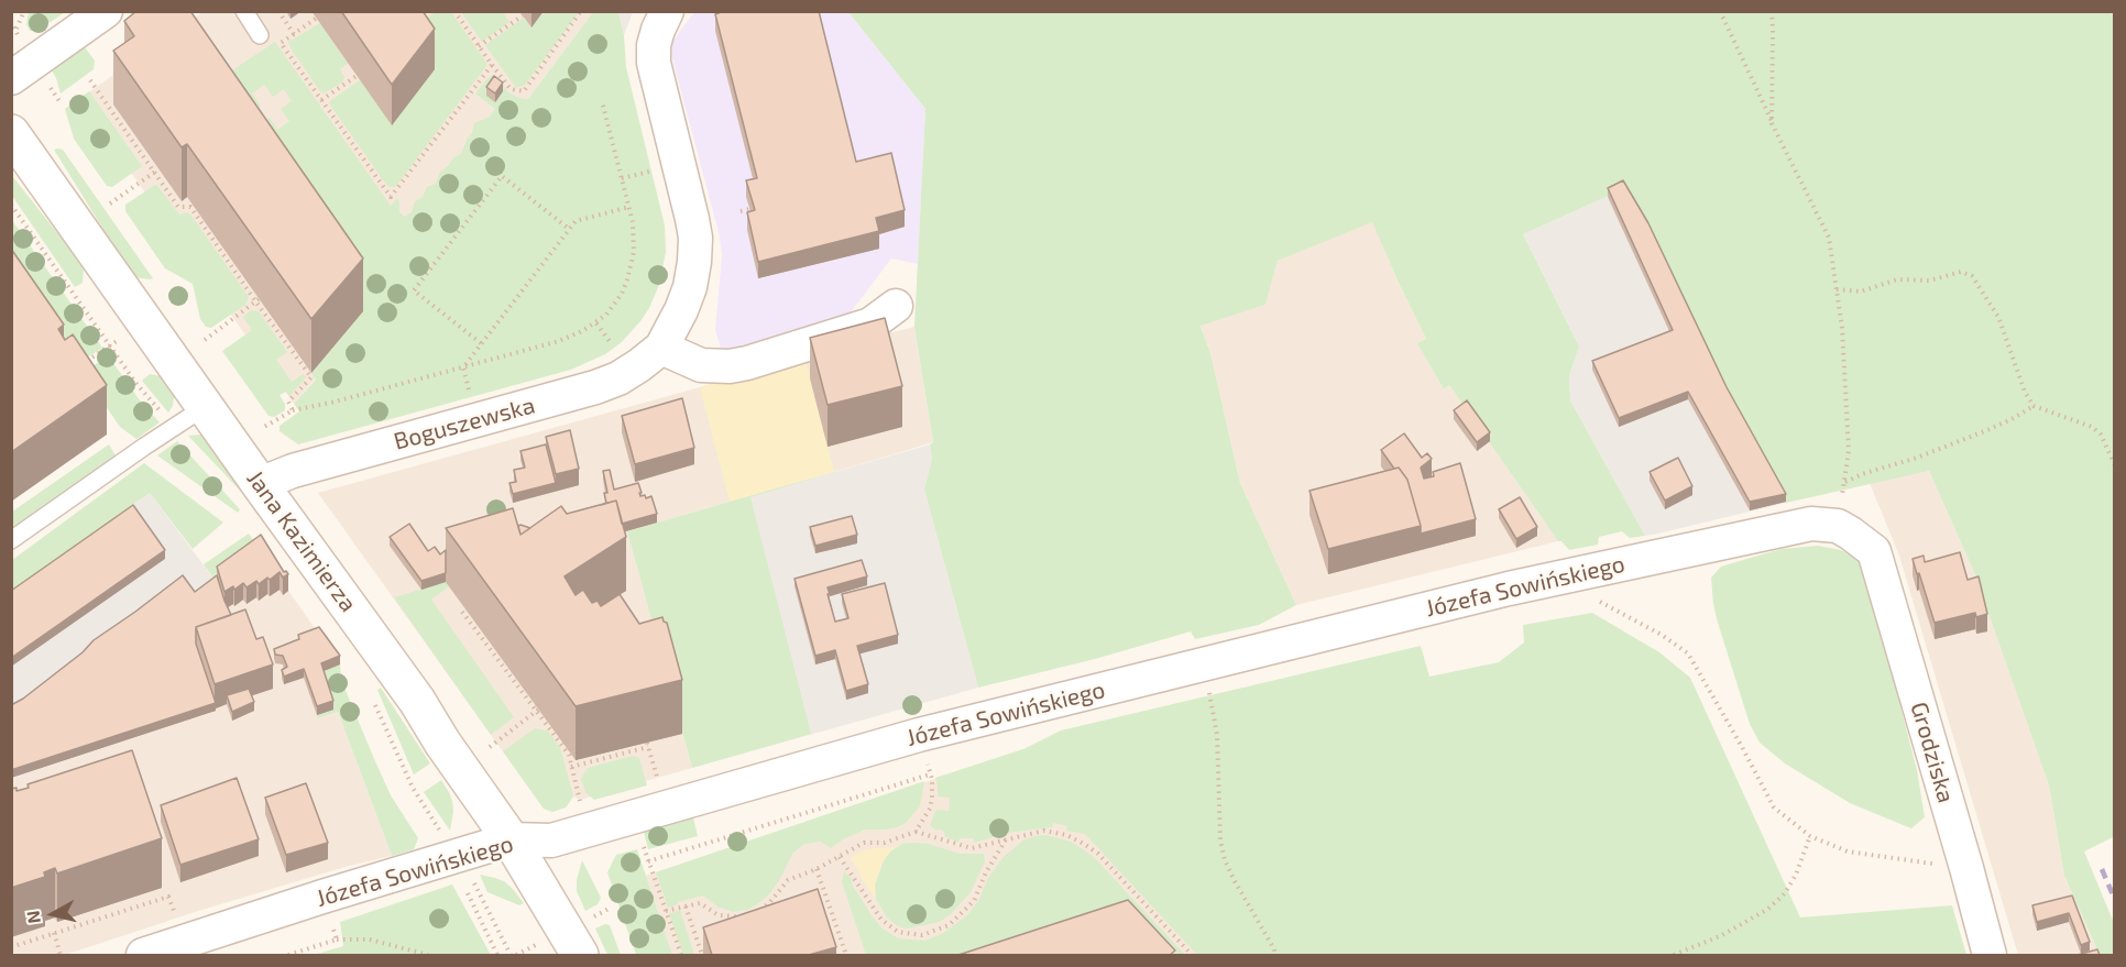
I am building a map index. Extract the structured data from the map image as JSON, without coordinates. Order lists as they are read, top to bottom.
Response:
{
  "streets": {
    "street": [
      "Boguszewska",
      "Jana Kazimierza",
      "Józefa Sowińskiego",
      "Grodziska"
    ]
  },
  "crossings": [
    ["Boguszewska", "Jana Kazimierza"],
    ["Jana Kazimierza", "Józefa Sowińskiego"],
    ["Józefa Sowińskiego", "Grodziska"]
  ],
  "north": "left"
}
